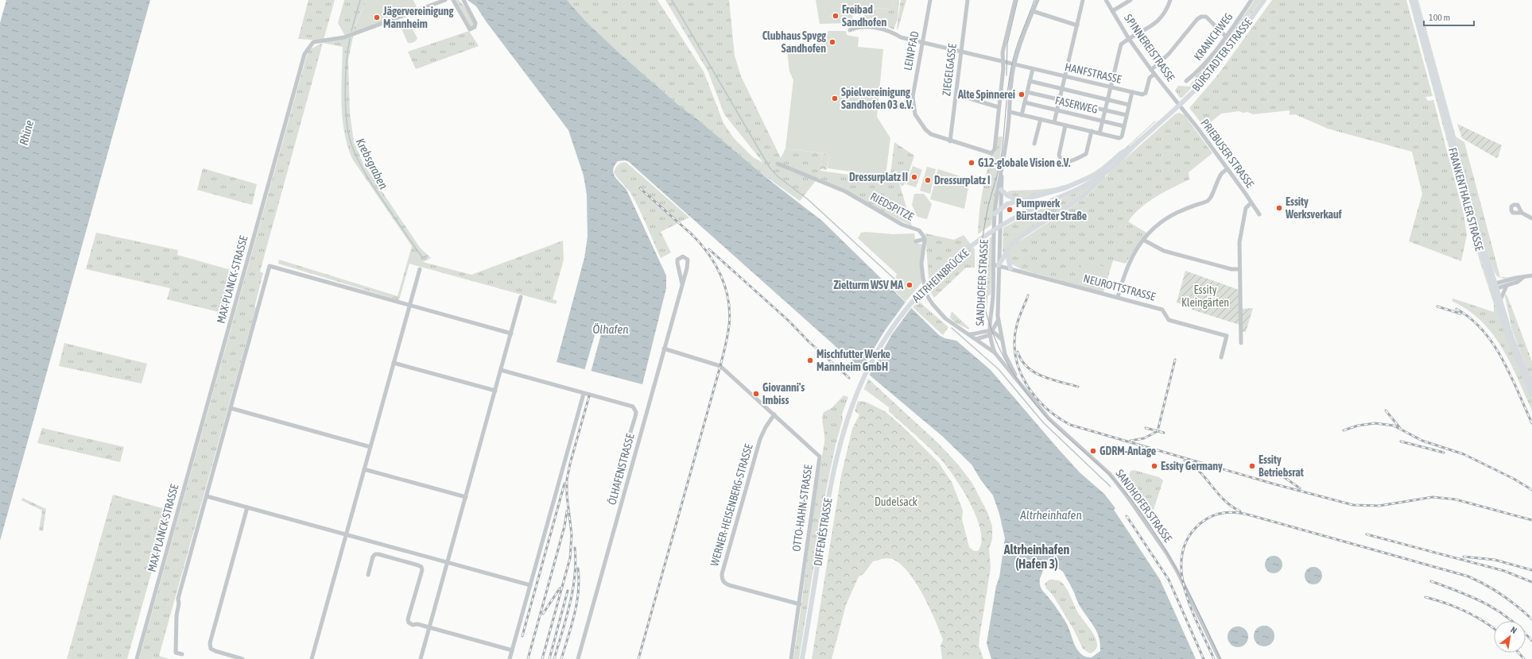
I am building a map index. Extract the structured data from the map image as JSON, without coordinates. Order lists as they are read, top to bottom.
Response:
{
  "streets": {
    "main road": [
      "BÜRSTADTER STRASSE",
      "FRANKENTHALER STRASSE",
      "ALTRHEINBRÜCKE",
      "DIFFENÉSTRASSE"
    ],
    "street": [
      "KRANICHWEG",
      "SPINNEREISTRASSE",
      "LEINPFAD",
      "ZIEGELGASSE",
      "HANFSTRASSE",
      "FASERWEG",
      "PRIEBUSER STRASSE",
      "RIEDSPITZE",
      "MAX-PLANCK-STRASSE",
      "SANDHOFER STRASSE",
      "NEUROTTSTRASSE",
      "ÖLHAFENSTRASSE",
      "WERNER-HEISENBERG-STRASSE",
      "OTTO-HAHN-STRASSE"
    ]
  },
  "crossings": [
    ["SPINNEREISTRASSE", "BÜRSTADTER STRASSE"],
    ["SPINNEREISTRASSE", "HANFSTRASSE"],
    ["SPINNEREISTRASSE", "PRIEBUSER STRASSE"],
    ["LEINPFAD", "ZIEGELGASSE"],
    ["BÜRSTADTER STRASSE", "PRIEBUSER STRASSE"],
    ["BÜRSTADTER STRASSE", "ALTRHEINBRÜCKE"],
    ["HANFSTRASSE", "SANDHOFER STRASSE"],
    ["ALTRHEINBRÜCKE", "DIFFENÉSTRASSE"],
    ["SANDHOFER STRASSE", "NEUROTTSTRASSE"],
    ["ÖLHAFENSTRASSE", "OTTO-HAHN-STRASSE"],
    ["WERNER-HEISENBERG-STRASSE", "OTTO-HAHN-STRASSE"]
  ],
  "districts": ["Altrheinhafen (Hafen 3)"],
  "water": [
    "Rhine",
    "Krebsgraben",
    "Ölhafen",
    "Altrheinhafen"
  ],
  "parks": ["Essity Kleingärten", "Dudelsack"],
  "places": [
    "Freibad Sandhofen",
    "Jägervereinigung Mannheim",
    "Clubhaus Spvgg Sandhofen",
    "Alte Spinnerei",
    "Spielvereinigung Sandhofen 03 e.V.",
    "G12-globale Vision e.V.",
    "Dressurplatz II",
    "Dressurplatz I",
    "Essity Werksverkauf",
    "Pumpwerk Bürstadter Straße",
    "Zielturm WSV MA",
    "Mischfutter Werke Mannheim GmbH",
    "Giovanni's Imbiss",
    "GDRM-Anlage",
    "Essity Germany",
    "Essity Betriebsrat"
  ],
  "scale_bar": "100 m",
  "north": "top right"
}
